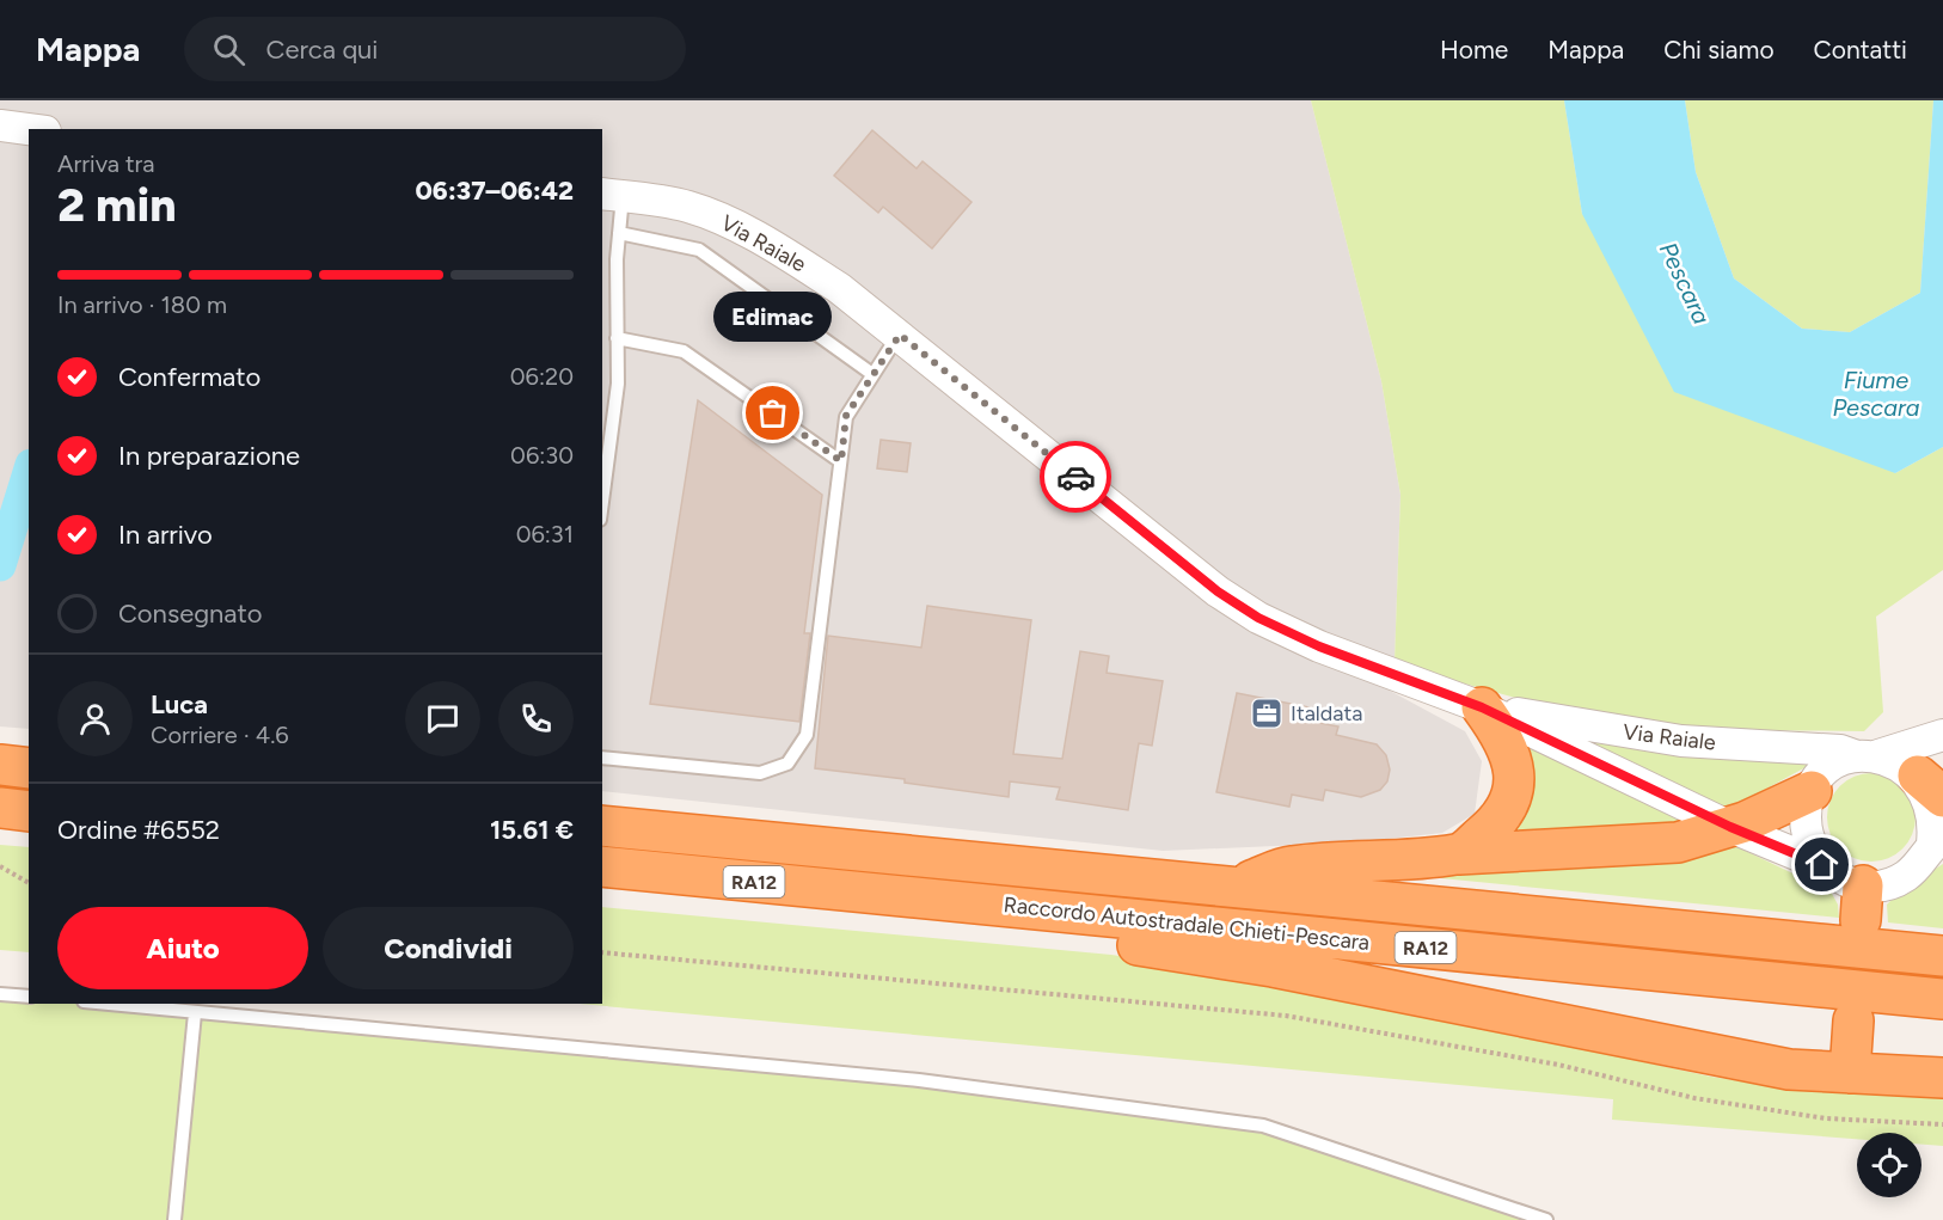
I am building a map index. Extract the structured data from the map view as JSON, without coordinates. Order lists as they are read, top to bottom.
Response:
{
  "streets": {
    "highway": ["RA12", "Raccordo Autostradale Chieti-Pescara"],
    "street": ["Via Raiale"]
  },
  "water": ["Pescara", "Fiume Pescara"],
  "places": {
    "other": ["Edimac"],
    "office": ["Italdata"]
  },
  "page": {
    "header": "Mappa",
    "search": "Cerca qui",
    "nav": [
      "Home",
      "Mappa",
      "Chi siamo",
      "Contatti"
    ],
    "heading": ["2 min", "Arriva tra", "06:37–06:42"],
    "panel": [
      "Luca",
      "Corriere · 4.6",
      "Ordine #6552",
      "15.61 €"
    ],
    "bar": "In arrivo · 180 m",
    "bubble": "Edimac",
    "list": [
      ["Confermato", "06:20"],
      ["In preparazione", "06:30"],
      ["In arrivo", "06:31"],
      "Consegnato"
    ],
    "buttons": ["Aiuto", "Condividi"]
  }
}
